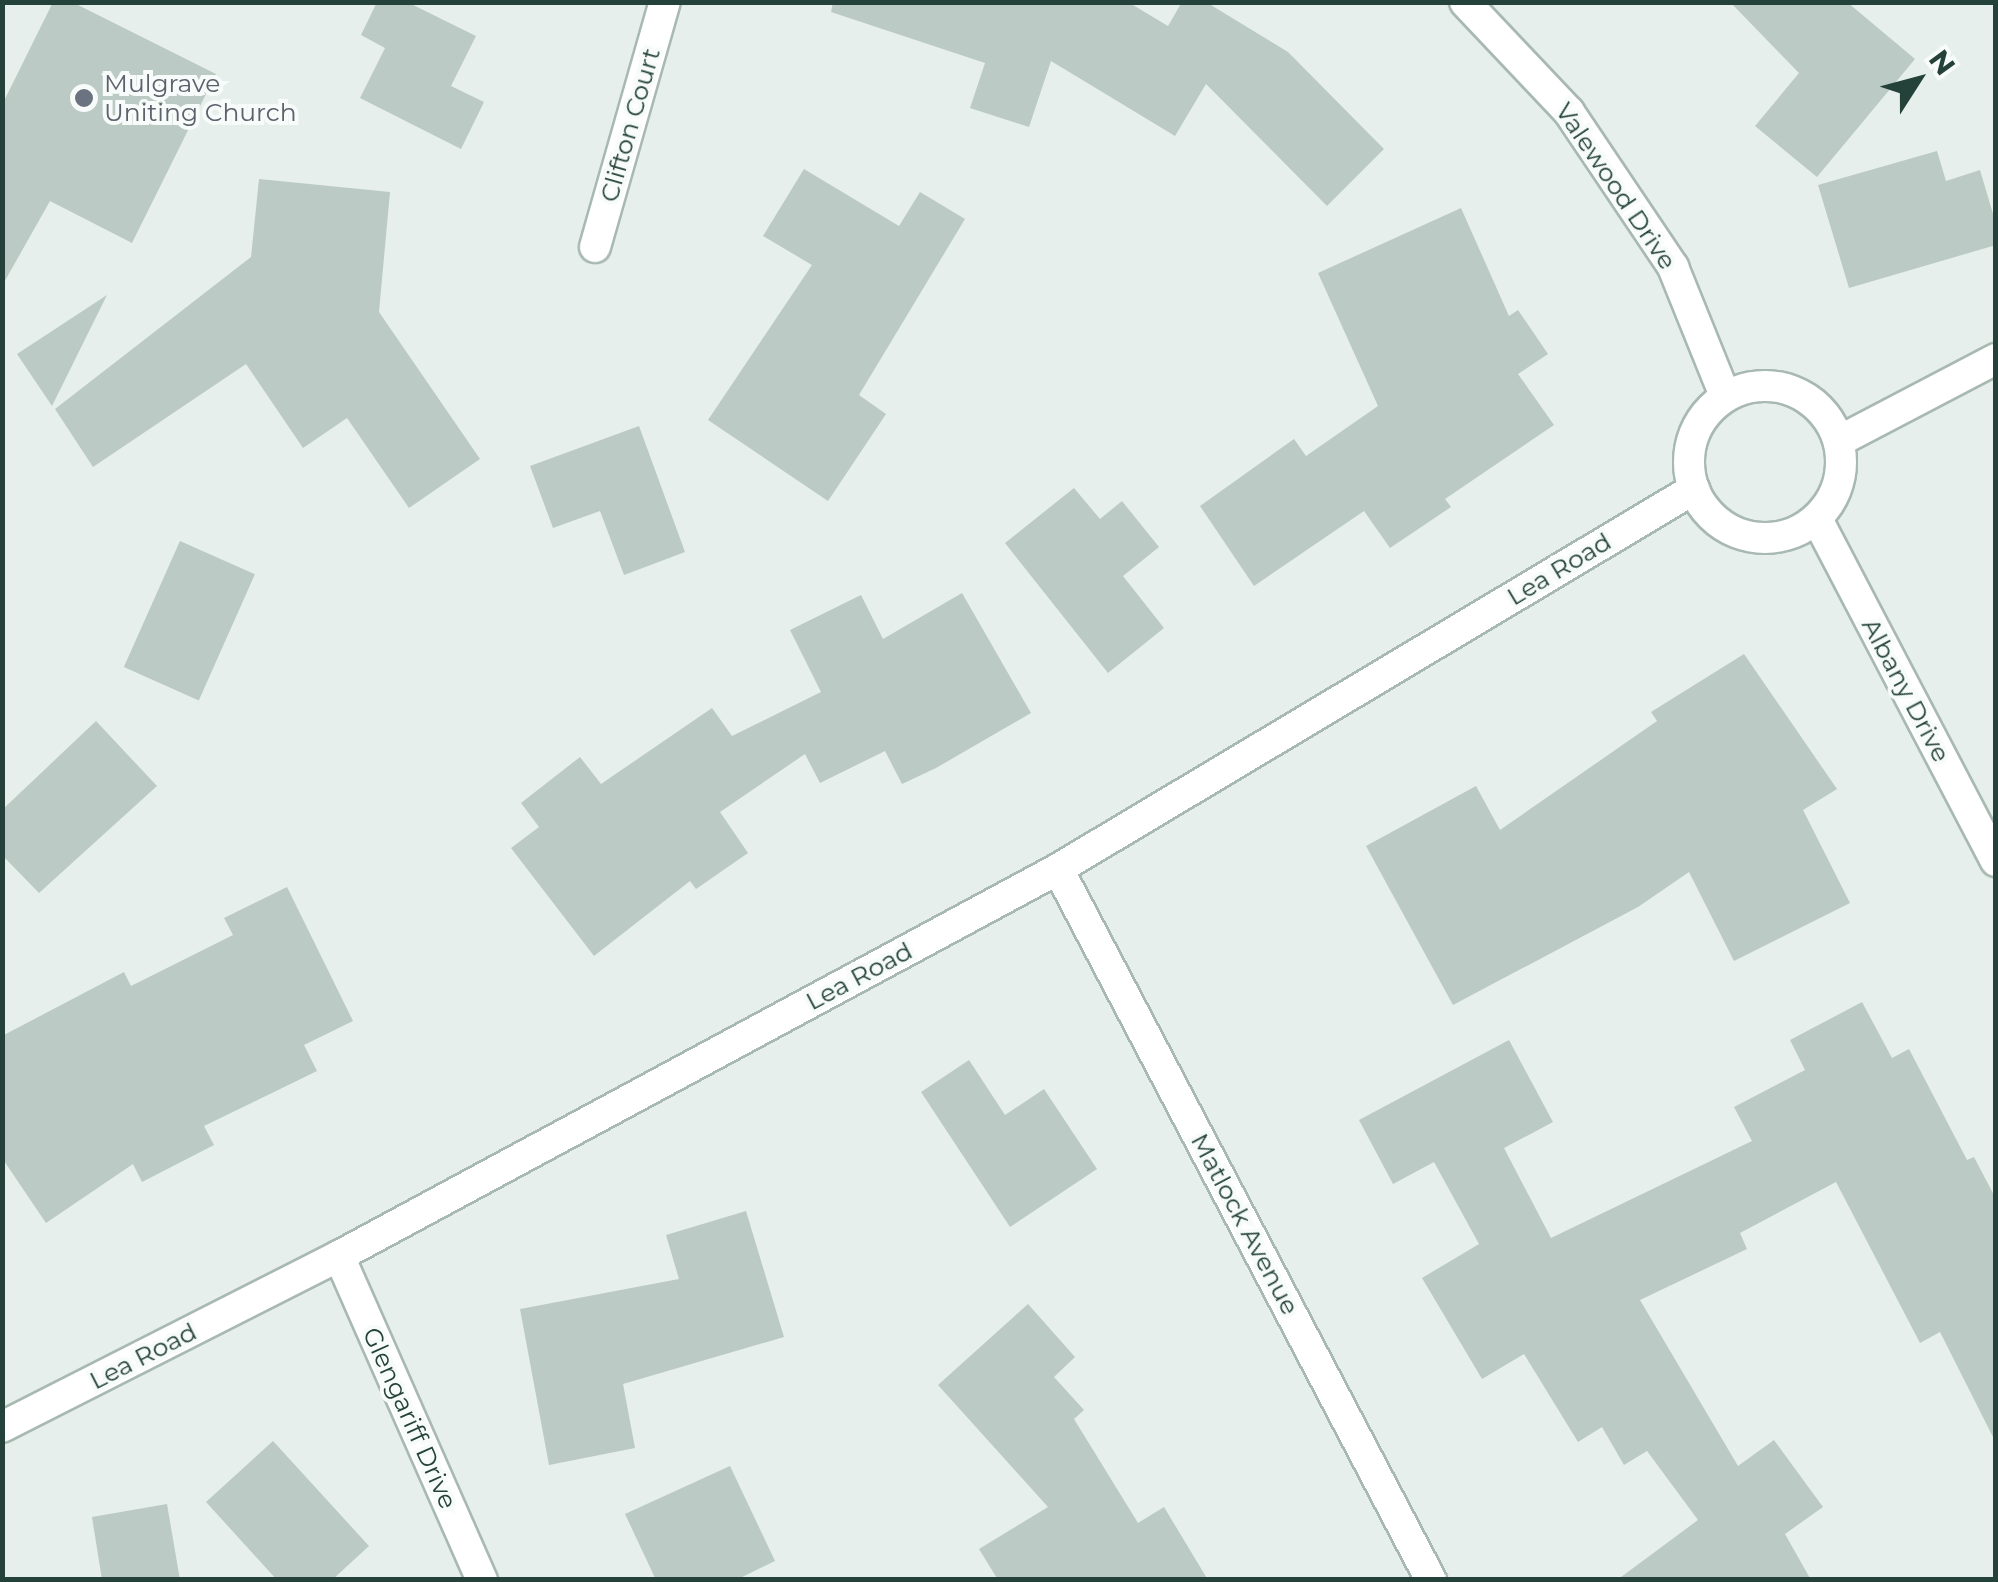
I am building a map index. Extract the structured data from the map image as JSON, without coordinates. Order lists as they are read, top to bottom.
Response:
{
  "streets": {
    "street": [
      "Clifton Court",
      "Valewood Drive",
      "Lea Road",
      "Albany Drive",
      "Matlock Avenue",
      "Glengariff Drive"
    ]
  },
  "crossings": [
    ["Valewood Drive", "Lea Road"],
    ["Valewood Drive", "Albany Drive"],
    ["Lea Road", "Albany Drive"],
    ["Lea Road", "Matlock Avenue"],
    ["Lea Road", "Glengariff Drive"]
  ],
  "places": ["Mulgrave Uniting Church"],
  "north": "top right"
}
